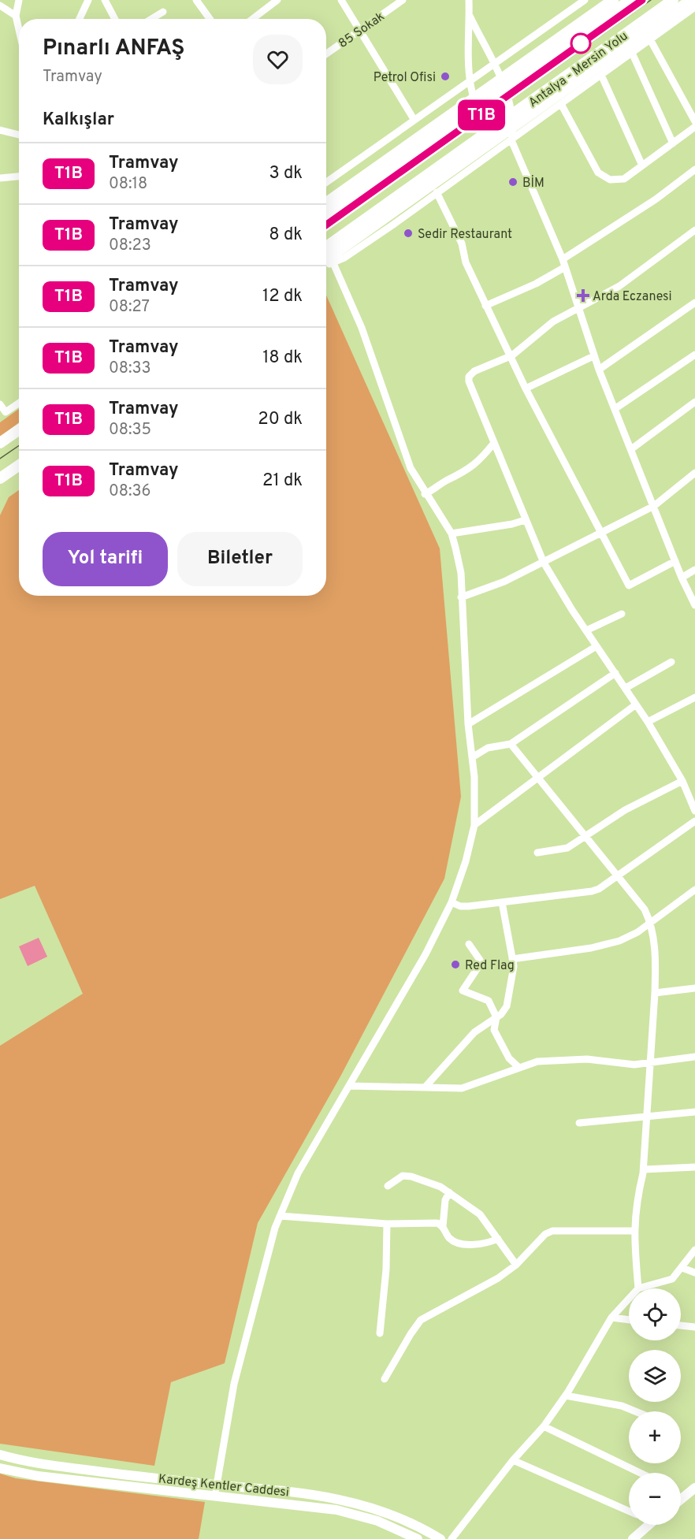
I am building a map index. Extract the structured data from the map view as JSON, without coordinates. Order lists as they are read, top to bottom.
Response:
{
  "streets": {
    "highway": ["Antalya - Mersin Yolu"],
    "main road": ["Kardeş Kentler Caddesi"],
    "street": ["85 Sokak"]
  },
  "places": {
    "other": [
      "Petrol Ofisi",
      "BİM",
      "Sedir Restaurant",
      "Red Flag"
    ],
    "health": ["Arda Eczanesi"]
  },
  "lines": ["tram line T1B"],
  "page": {
    "on_map": "T1B",
    "heading": [
      ["Pınarlı ANFAŞ", "Tramvay"],
      "Kalkışlar"
    ],
    "list": [
      {
        "mark": "T1B",
        "name": "Tramvay",
        "note": "08:18",
        "value": "3 dk"
      },
      {
        "mark": "T1B",
        "name": "Tramvay",
        "note": "08:23",
        "value": "8 dk"
      },
      {
        "mark": "T1B",
        "name": "Tramvay",
        "note": "08:27",
        "value": "12 dk"
      },
      {
        "mark": "T1B",
        "name": "Tramvay",
        "note": "08:33",
        "value": "18 dk"
      },
      {
        "mark": "T1B",
        "name": "Tramvay",
        "note": "08:35",
        "value": "20 dk"
      },
      {
        "mark": "T1B",
        "name": "Tramvay",
        "note": "08:36",
        "value": "21 dk"
      }
    ],
    "buttons": ["Yol tarifi", "Biletler"],
    "map_buttons": ["+", "−"]
  }
}
